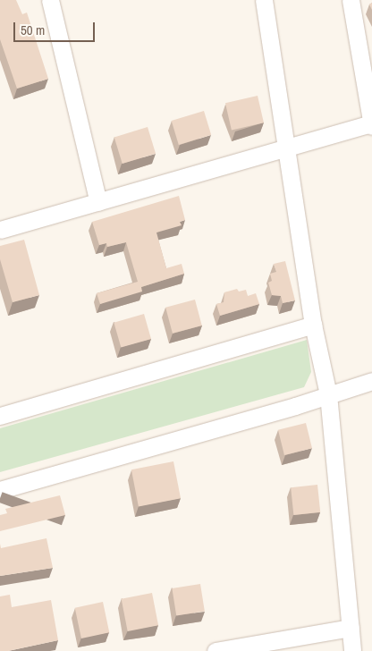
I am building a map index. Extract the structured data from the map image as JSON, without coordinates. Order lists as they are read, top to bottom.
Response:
{
  "scale_bar": "50 m"
}
